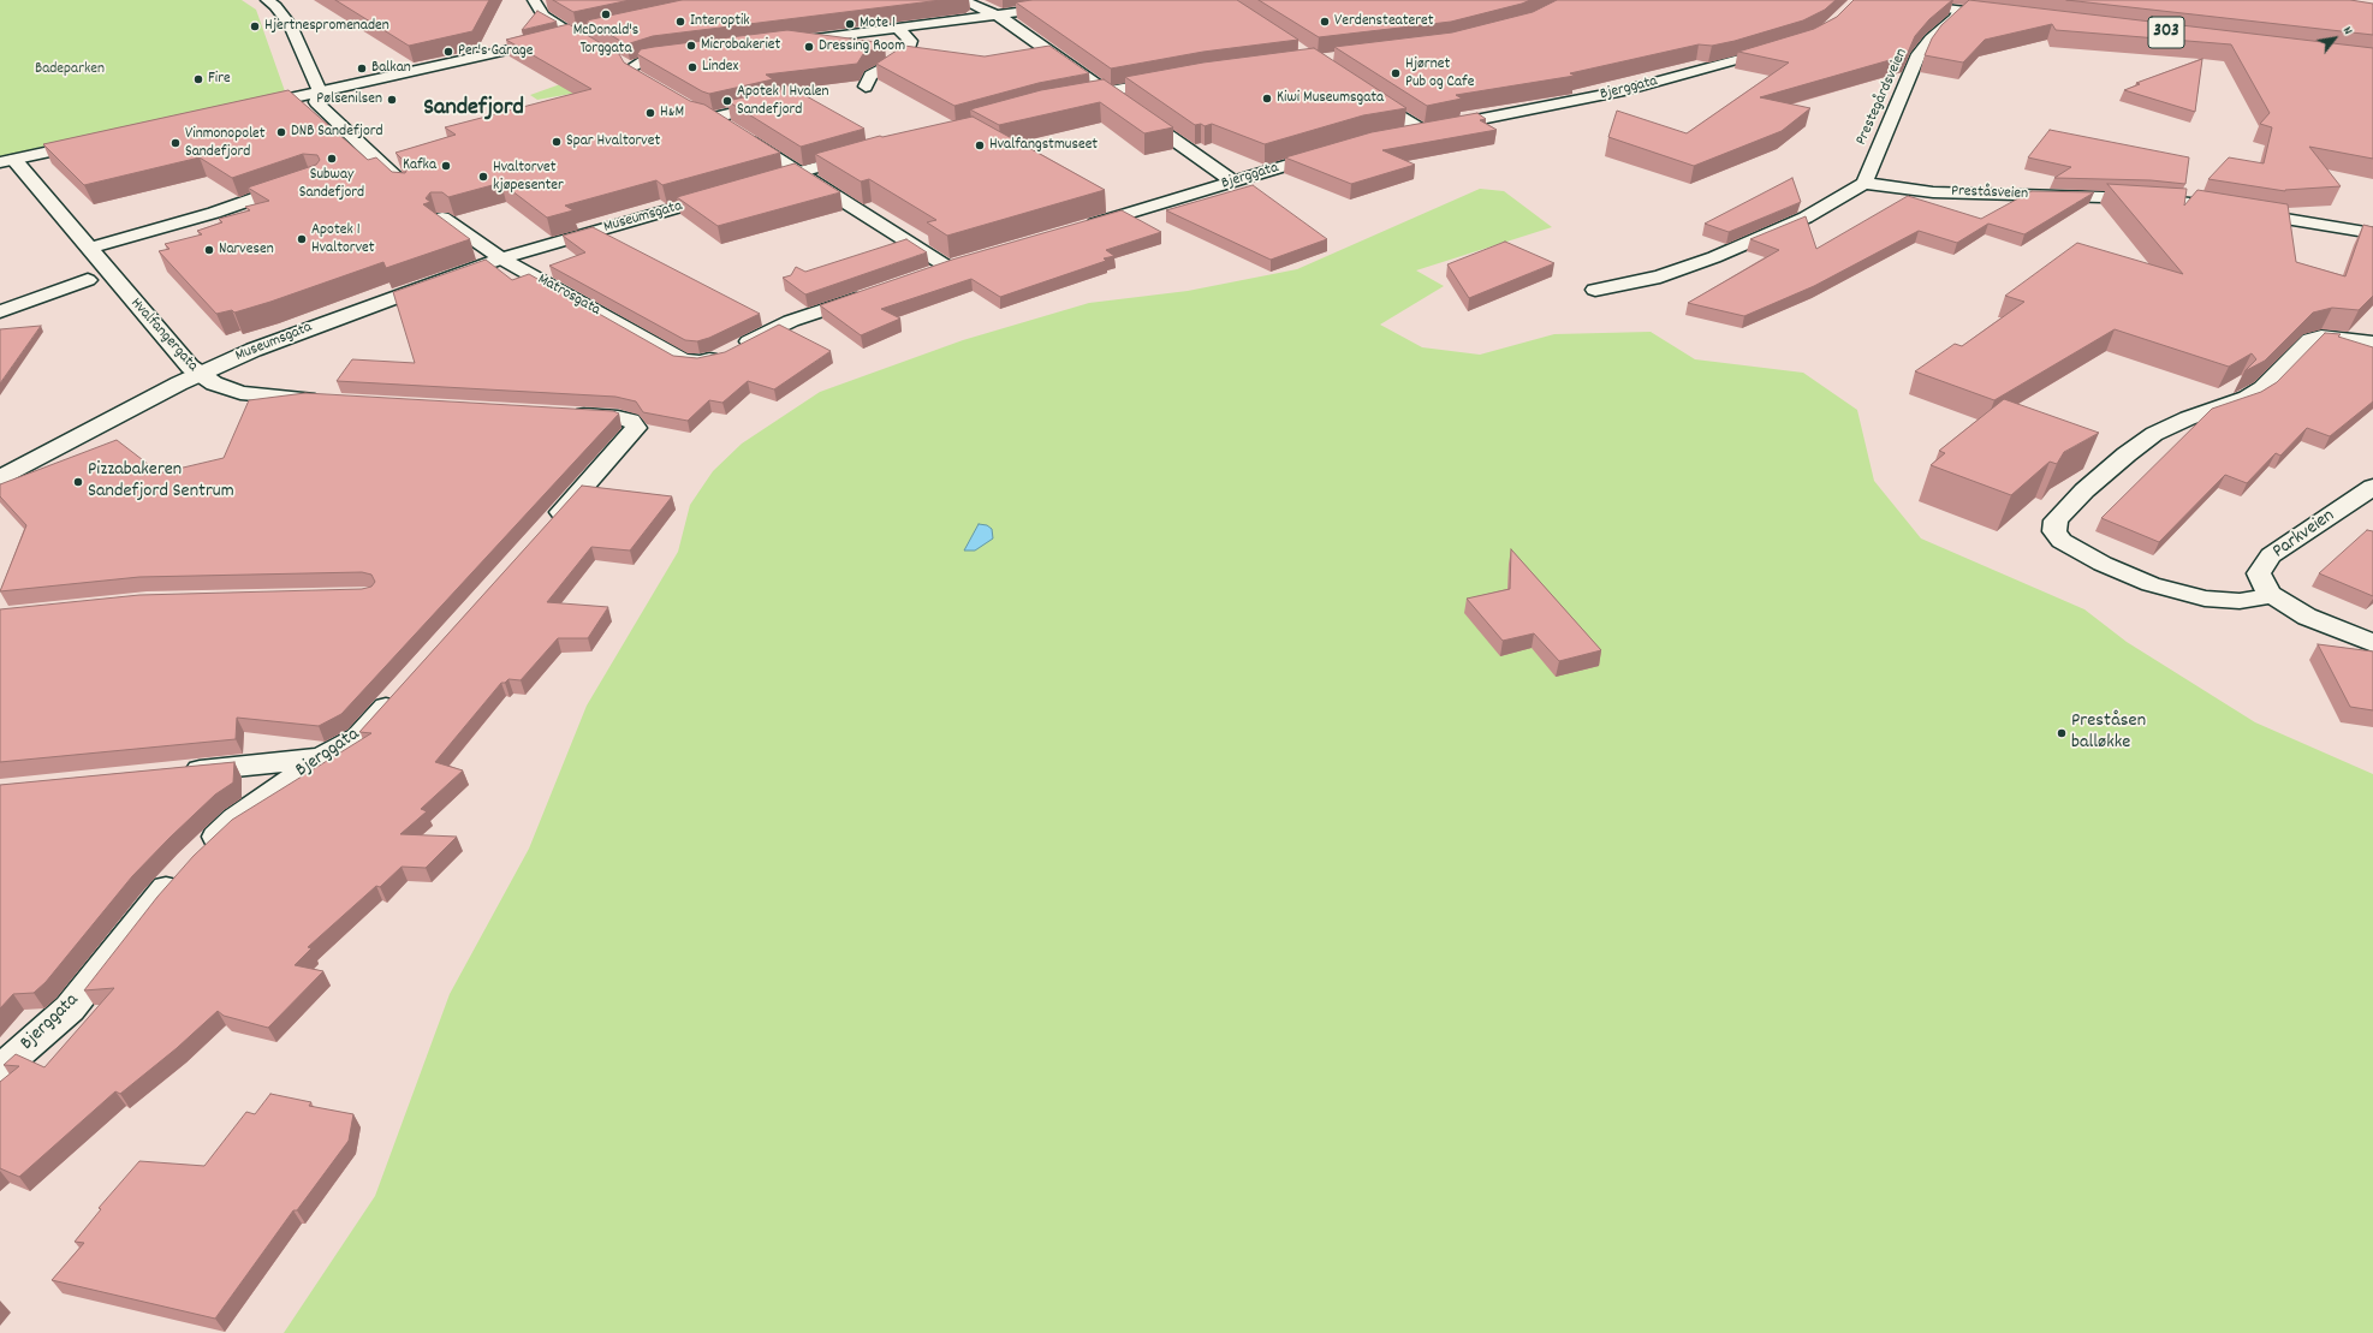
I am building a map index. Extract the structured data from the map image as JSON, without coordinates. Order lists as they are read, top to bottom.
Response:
{
  "streets": {
    "street": [
      "Bjerggata",
      "Prestegårdsveien",
      "Preståsveien",
      "Museumsgata",
      "Matrosgata",
      "Hvalfangergata",
      "Parkveien"
    ]
  },
  "crossings": [
    ["Prestegårdsveien", "Preståsveien"],
    ["Museumsgata", "Matrosgata"],
    ["Museumsgata", "Hvalfangergata"]
  ],
  "districts": ["Sandefjord"],
  "parks": ["Badeparken"],
  "places": [
    "McDonald's Torggata",
    "Interoptik",
    "Verdensteateret",
    "Mote 1",
    "Hjertnespromenaden",
    "Microbakeriet",
    "Dressing Room",
    "Per's Garage",
    "Lindex",
    "Balkan",
    "Hjørnet Pub og Cafe",
    "Fire",
    "Kiwi Museumsgata",
    "Pølsenilsen",
    "Apotek 1 Hvalen Sandefjord",
    "H&M",
    "DNB Sandefjord",
    "Spar Hvaltorvet",
    "Vinmonopolet Sandefjord",
    "Hvalfangstmuseet",
    "Subway Sandefjord",
    "Kafka",
    "Hvaltorvet kjøpesenter",
    "Apotek 1 Hvaltorvet",
    "Narvesen",
    "Pizzabakeren Sandefjord Sentrum",
    "Preståsen balløkke"
  ],
  "north": "top right"
}
